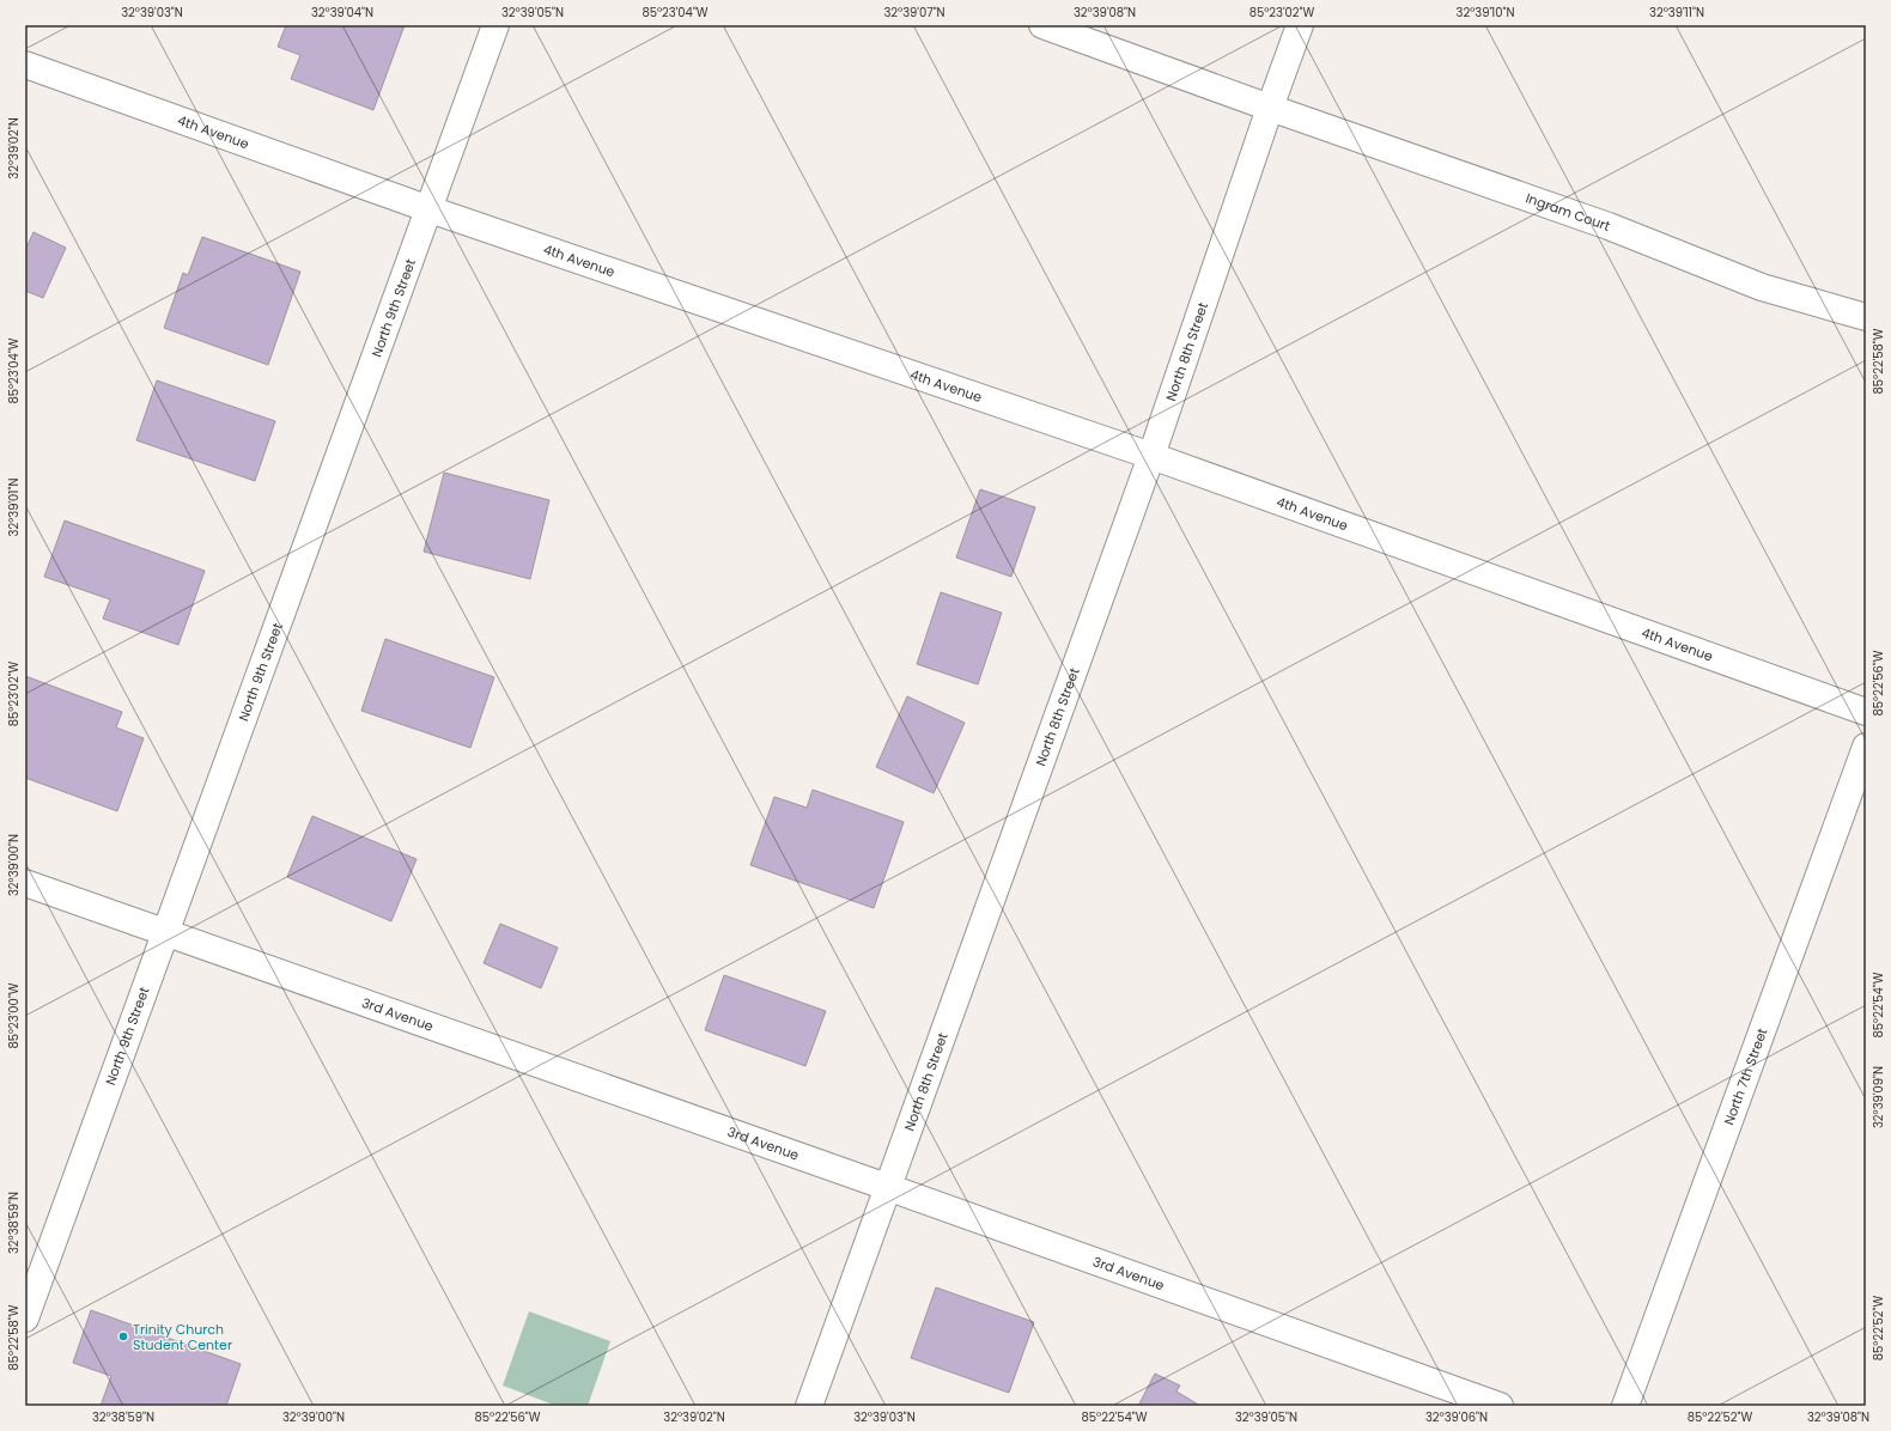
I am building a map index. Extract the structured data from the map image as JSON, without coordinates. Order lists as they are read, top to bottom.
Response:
{
  "streets": {
    "street": [
      "4th Avenue",
      "Ingram Court",
      "North 9th Street",
      "North 8th Street",
      "3rd Avenue",
      "North 7th Street"
    ]
  },
  "crossings": [
    ["4th Avenue", "North 9th Street"],
    ["4th Avenue", "North 8th Street"],
    ["Ingram Court", "North 8th Street"],
    ["North 9th Street", "3rd Avenue"],
    ["North 8th Street", "3rd Avenue"]
  ],
  "places": ["Trinity Church Student Center"],
  "coordinates": [
    "32°39'03\"N",
    "32°39'04\"N",
    "32°39'05\"N",
    "85°23'04\"W",
    "32°39'07\"N",
    "32°39'08\"N",
    "85°23'02\"W",
    "32°39'10\"N",
    "32°39'11\"N",
    "32°39'02\"N",
    "85°22'58\"W",
    "32°39'01\"N",
    "85°22'56\"W",
    "32°39'00\"N",
    "85°22'54\"W",
    "85°23'00\"W",
    "32°39'09\"N",
    "32°38'59\"N",
    "85°22'52\"W",
    "32°39'06\"N"
  ]
}
